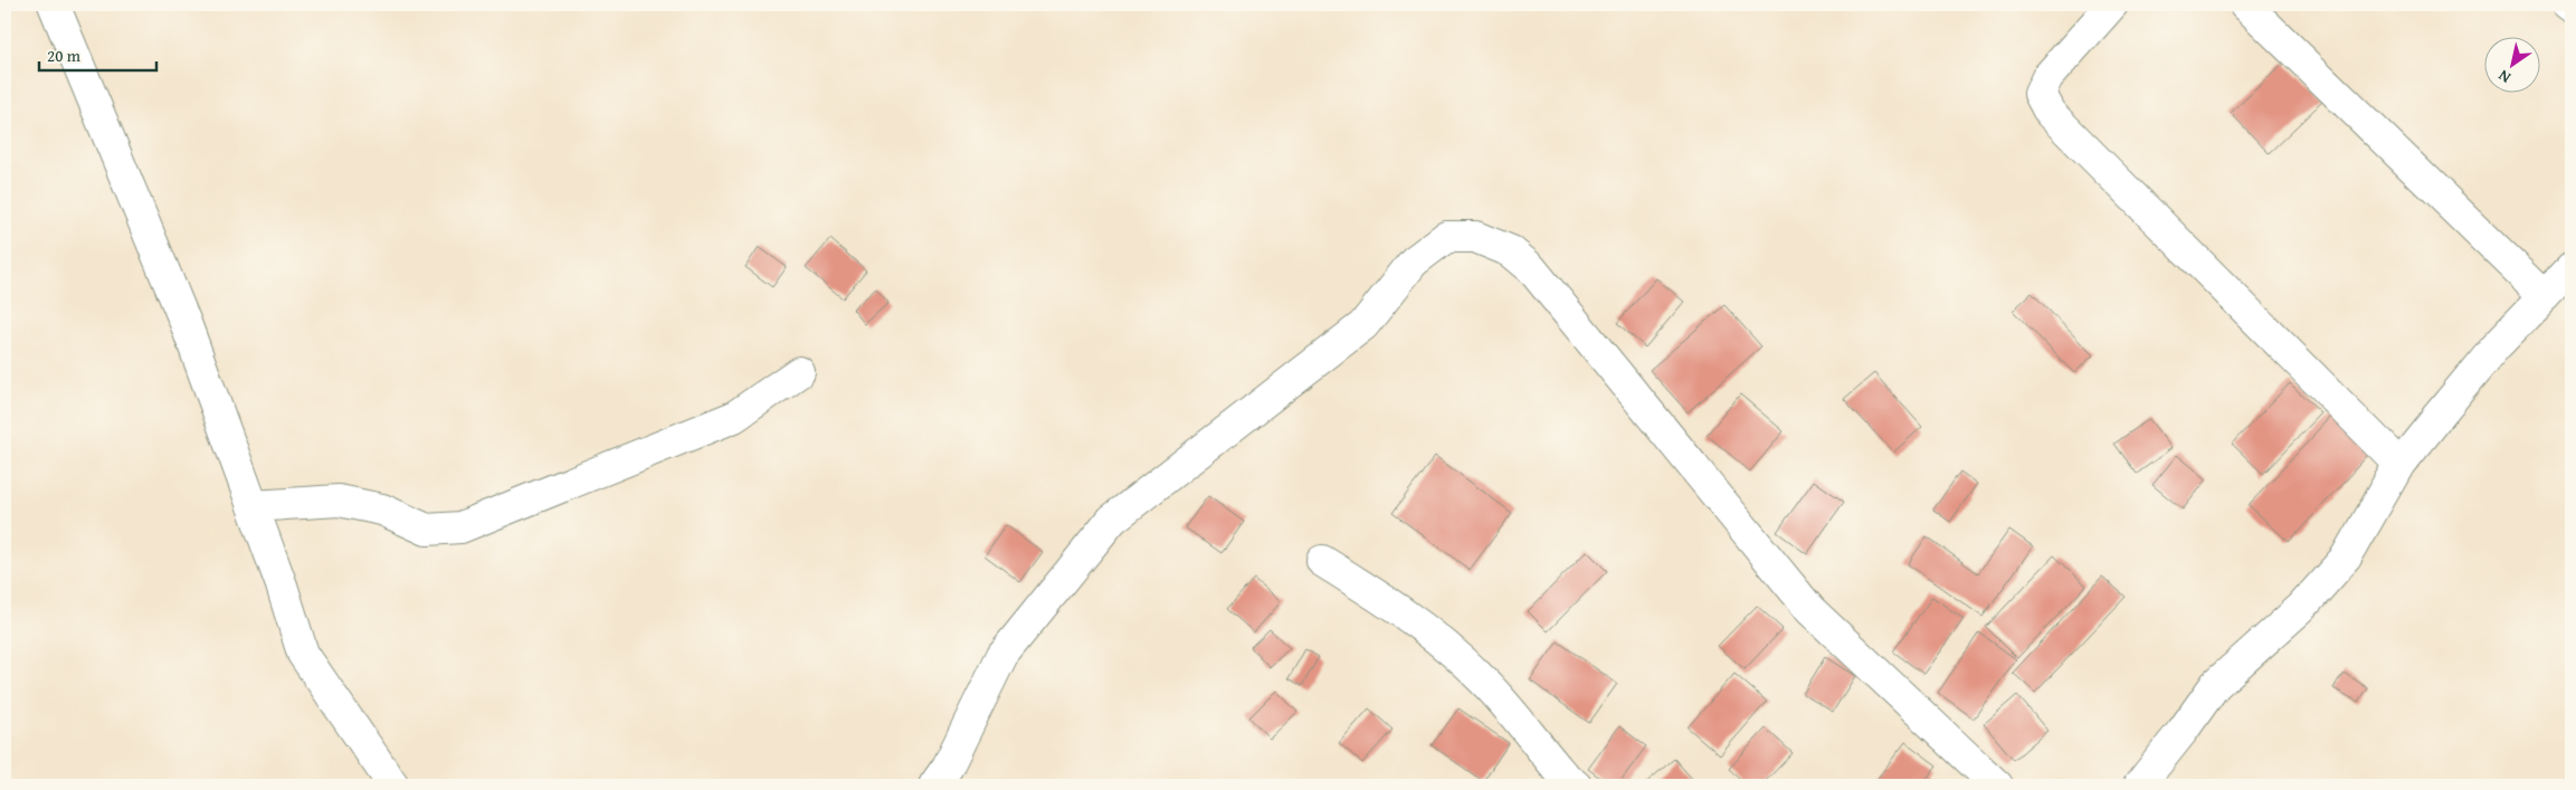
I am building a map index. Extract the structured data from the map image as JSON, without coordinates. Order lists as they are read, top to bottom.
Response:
{
  "scale_bar": "20 m",
  "north": "bottom left"
}
